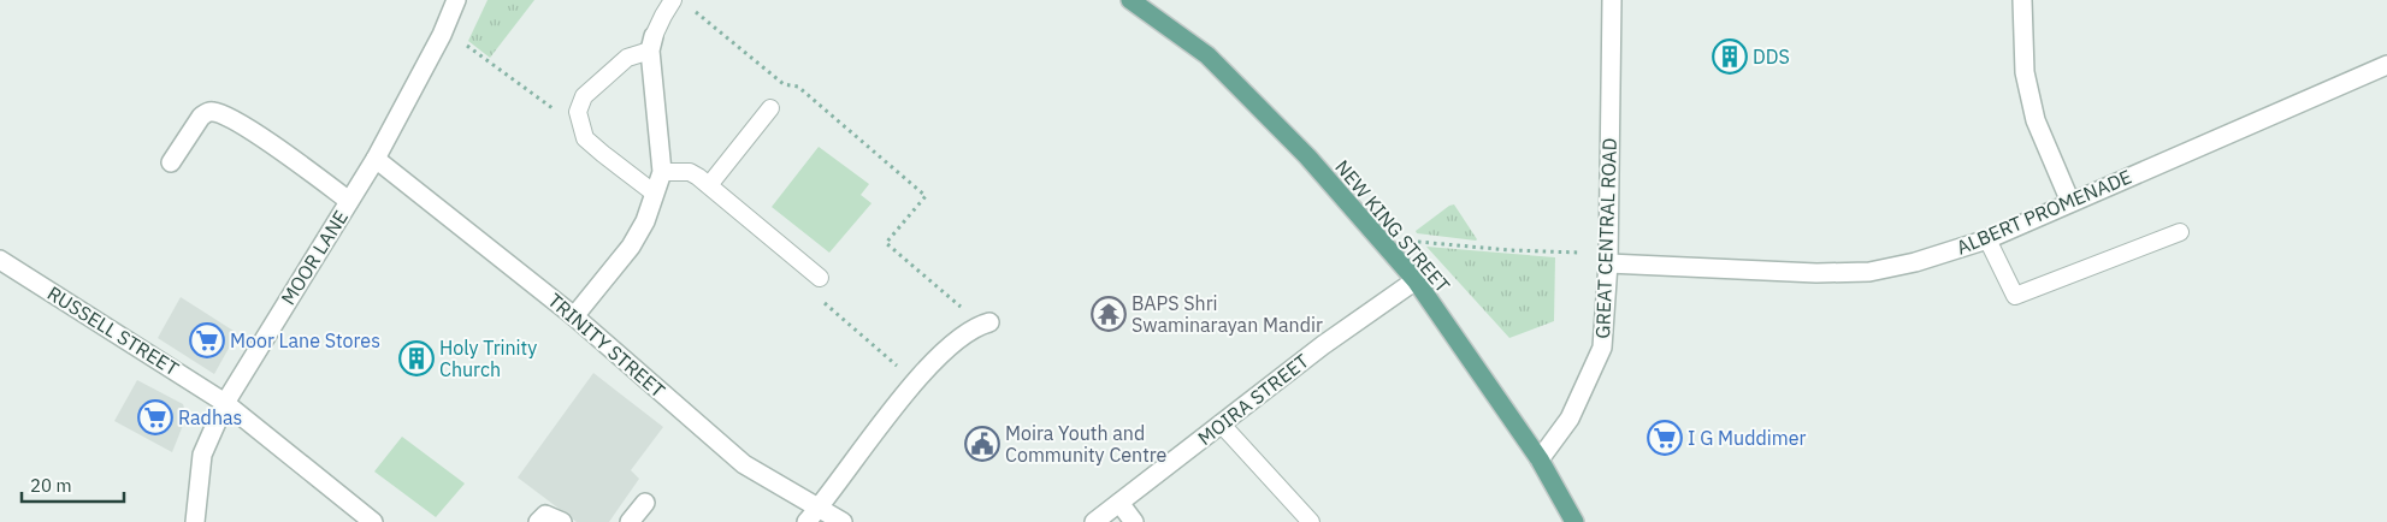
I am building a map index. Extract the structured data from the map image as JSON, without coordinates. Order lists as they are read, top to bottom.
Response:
{
  "streets": {
    "main road": ["NEW KING STREET"],
    "street": [
      "ALBERT PROMENADE",
      "GREAT CENTRAL ROAD",
      "MOOR LANE",
      "RUSSELL STREET",
      "TRINITY STREET",
      "MOIRA STREET"
    ]
  },
  "crossings": [
    ["ALBERT PROMENADE", "GREAT CENTRAL ROAD"],
    ["NEW KING STREET", "GREAT CENTRAL ROAD"],
    ["NEW KING STREET", "MOIRA STREET"],
    ["MOOR LANE", "RUSSELL STREET"],
    ["MOOR LANE", "TRINITY STREET"]
  ],
  "places": {
    "building": ["DDS", "Holy Trinity Church"],
    "temple": ["BAPS Shri Swaminarayan Mandir"],
    "supermarket": ["Moor Lane Stores", "Radhas", "I G Muddimer"],
    "public building": ["Moira Youth and Community Centre"]
  },
  "scale_bar": "20 m"
}
